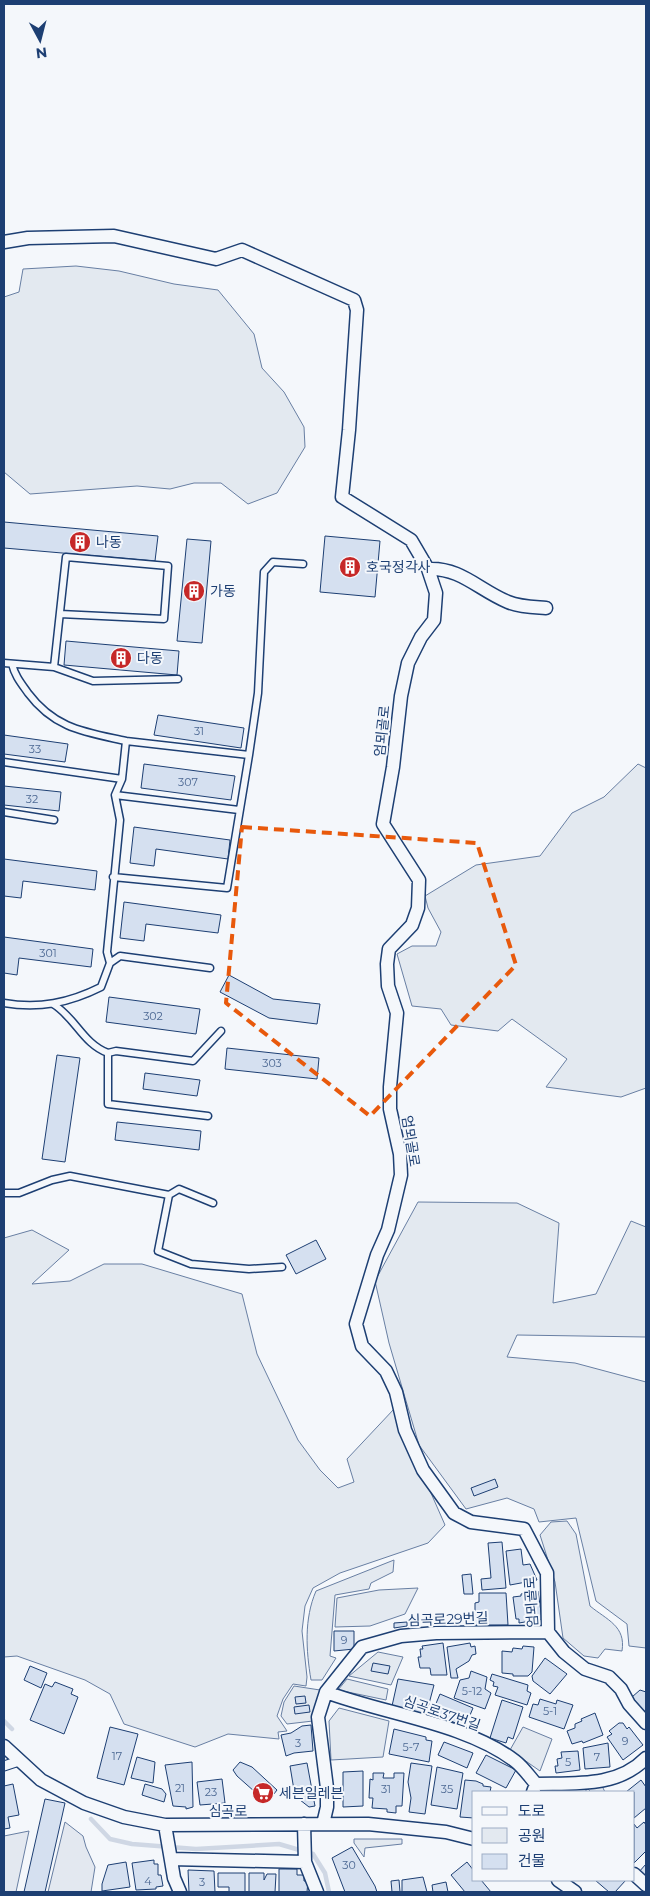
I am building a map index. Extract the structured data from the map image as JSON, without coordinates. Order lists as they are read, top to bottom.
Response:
{
  "streets": {
    "street": [
      "엄뫼골로",
      "심곡로29번길",
      "심곡로37번길",
      "심곡로"
    ]
  },
  "crossings": [
    ["엄뫼골로", "심곡로29번길"],
    ["심곡로29번길", "심곡로37번길"],
    ["심곡로29번길", "심곡로"]
  ],
  "places": {
    "building": [
      "나동",
      "호국정각사",
      "가동",
      "다동"
    ],
    "supermarket": ["세븐일레븐"]
  },
  "house_numbers": [
    "31",
    "33",
    "307",
    "32",
    "301",
    "302",
    "303",
    "9",
    "5-12",
    "5-1",
    "9",
    "3",
    "5-7",
    "17",
    "7",
    "5",
    "21",
    "31",
    "35",
    "23",
    "30",
    "4",
    "3"
  ],
  "legend": ["도로", "공원", "건물"],
  "north": "bottom"
}
